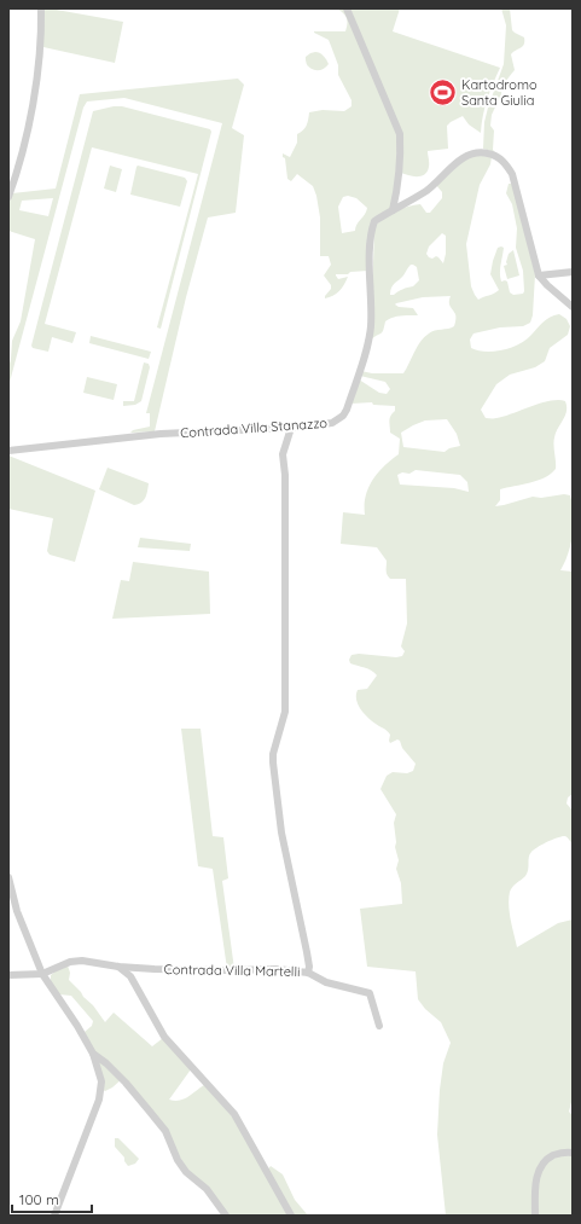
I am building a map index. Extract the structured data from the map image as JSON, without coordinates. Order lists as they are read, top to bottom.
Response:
{
  "streets": {
    "street": ["Contrada Villa Stanazzo", "Contrada Villa Martelli"]
  },
  "places": {
    "sports": ["Kartodromo Santa Giulia"]
  },
  "scale_bar": "100 m"
}
